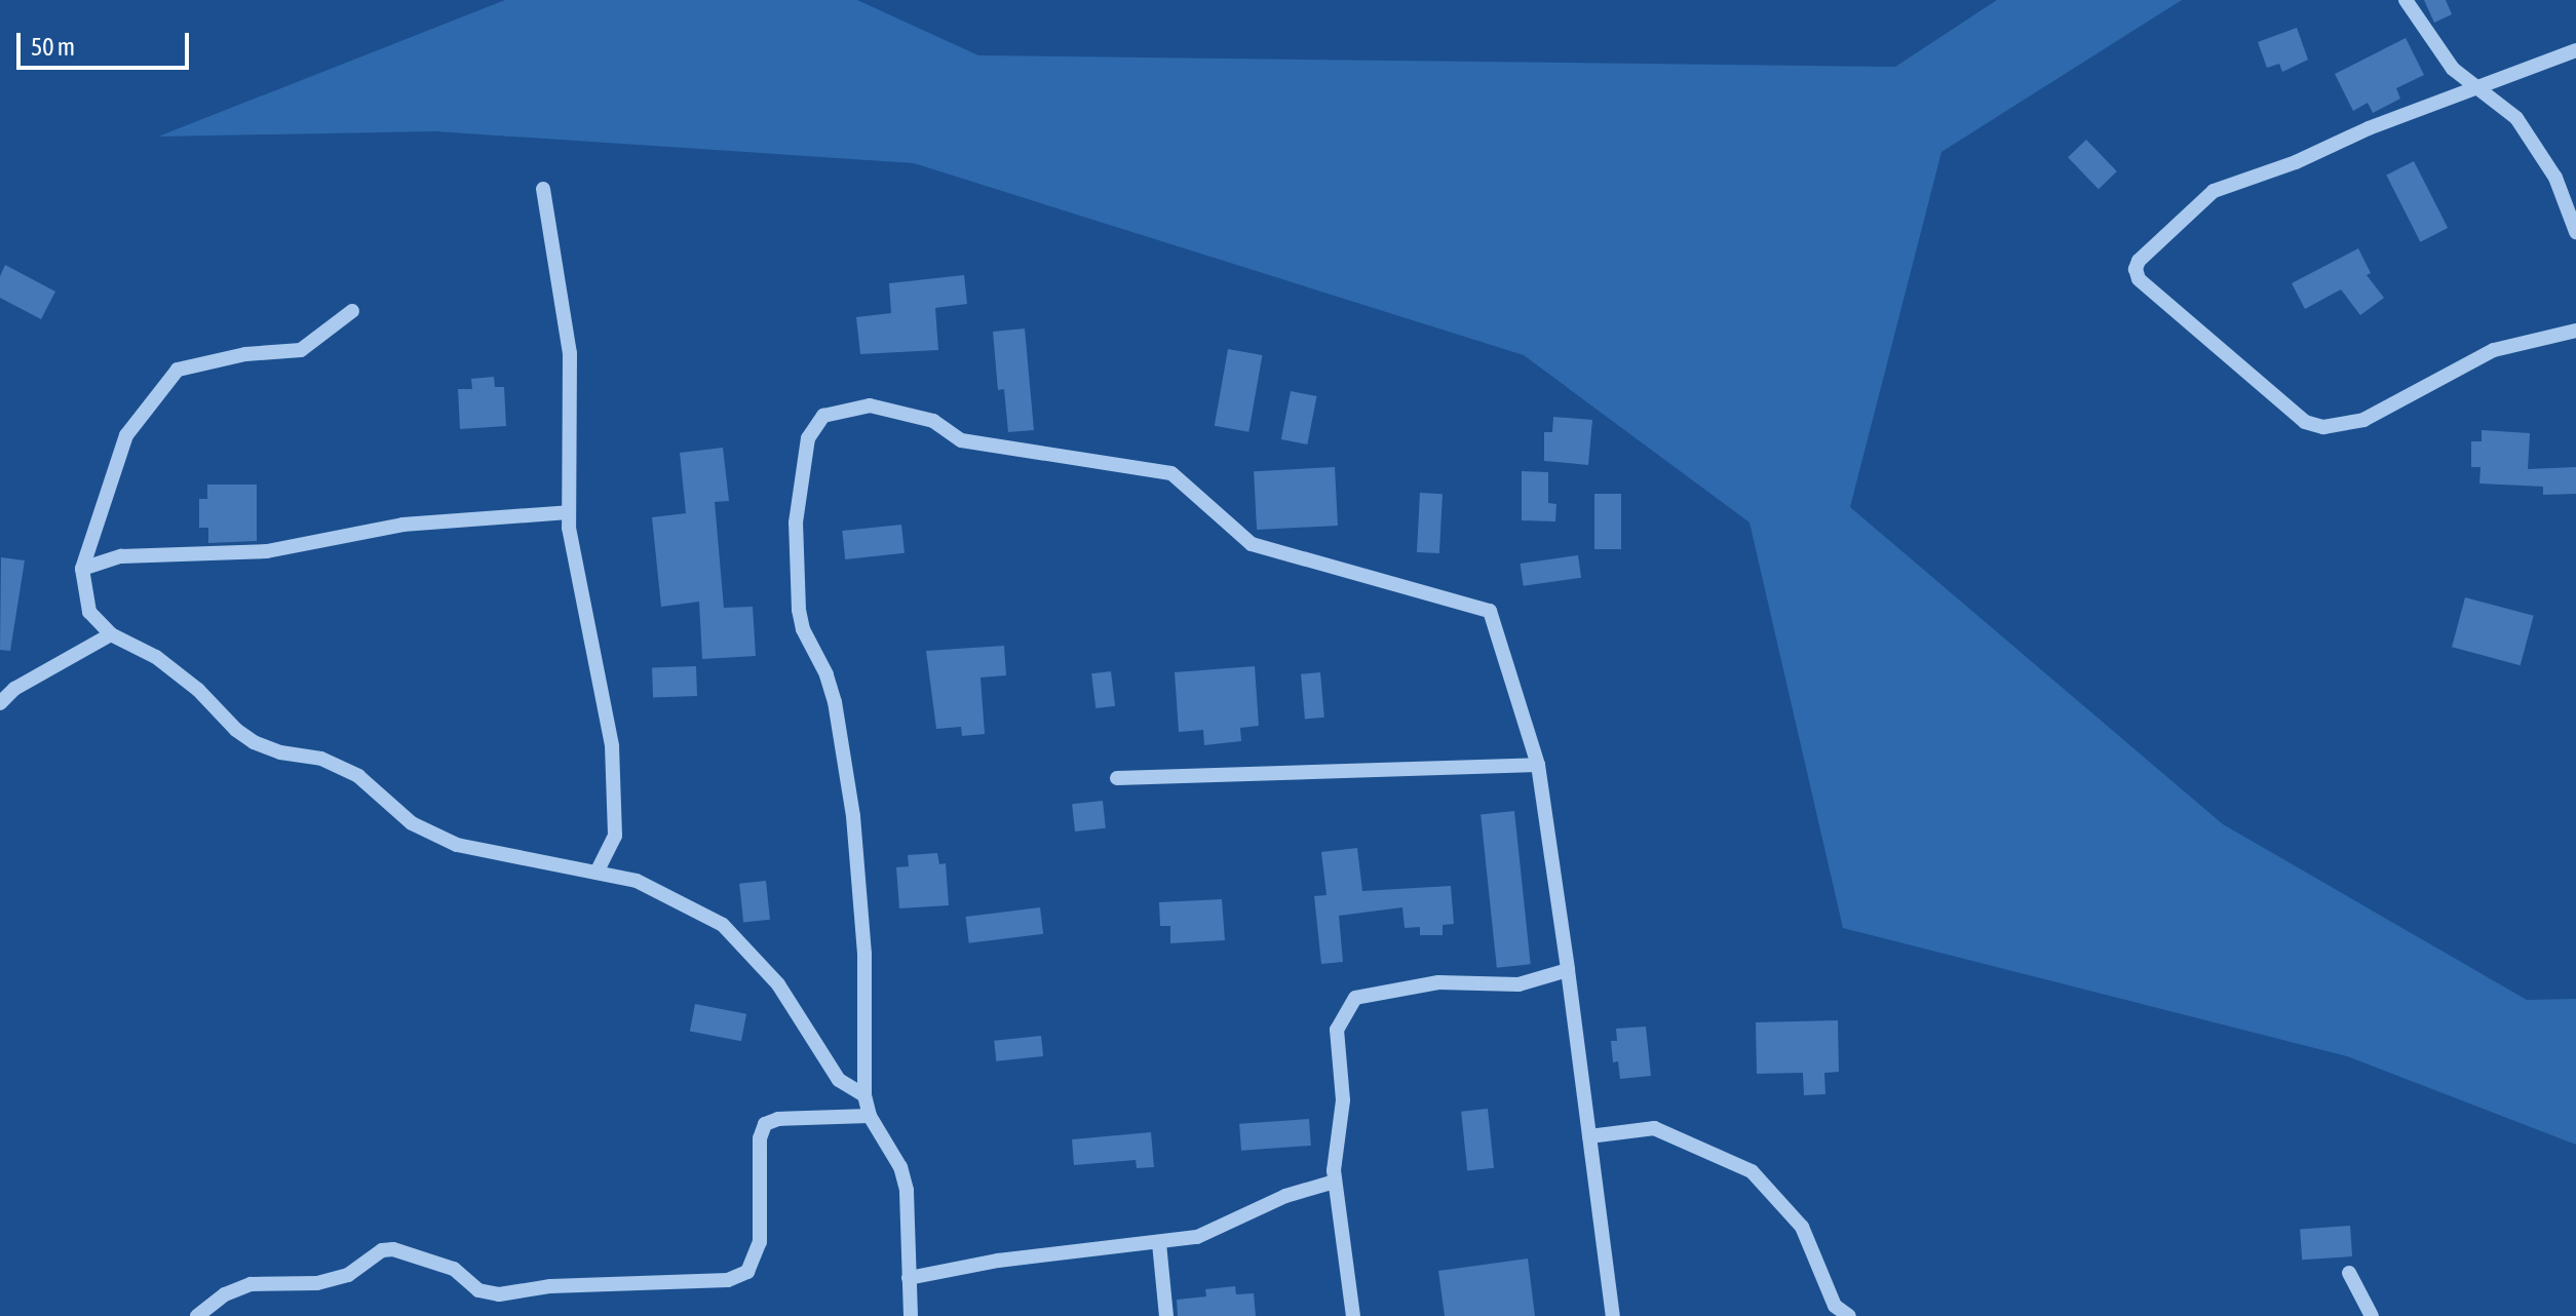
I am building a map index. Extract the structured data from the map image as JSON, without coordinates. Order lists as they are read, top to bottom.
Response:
{
  "scale_bar": "50 m"
}
